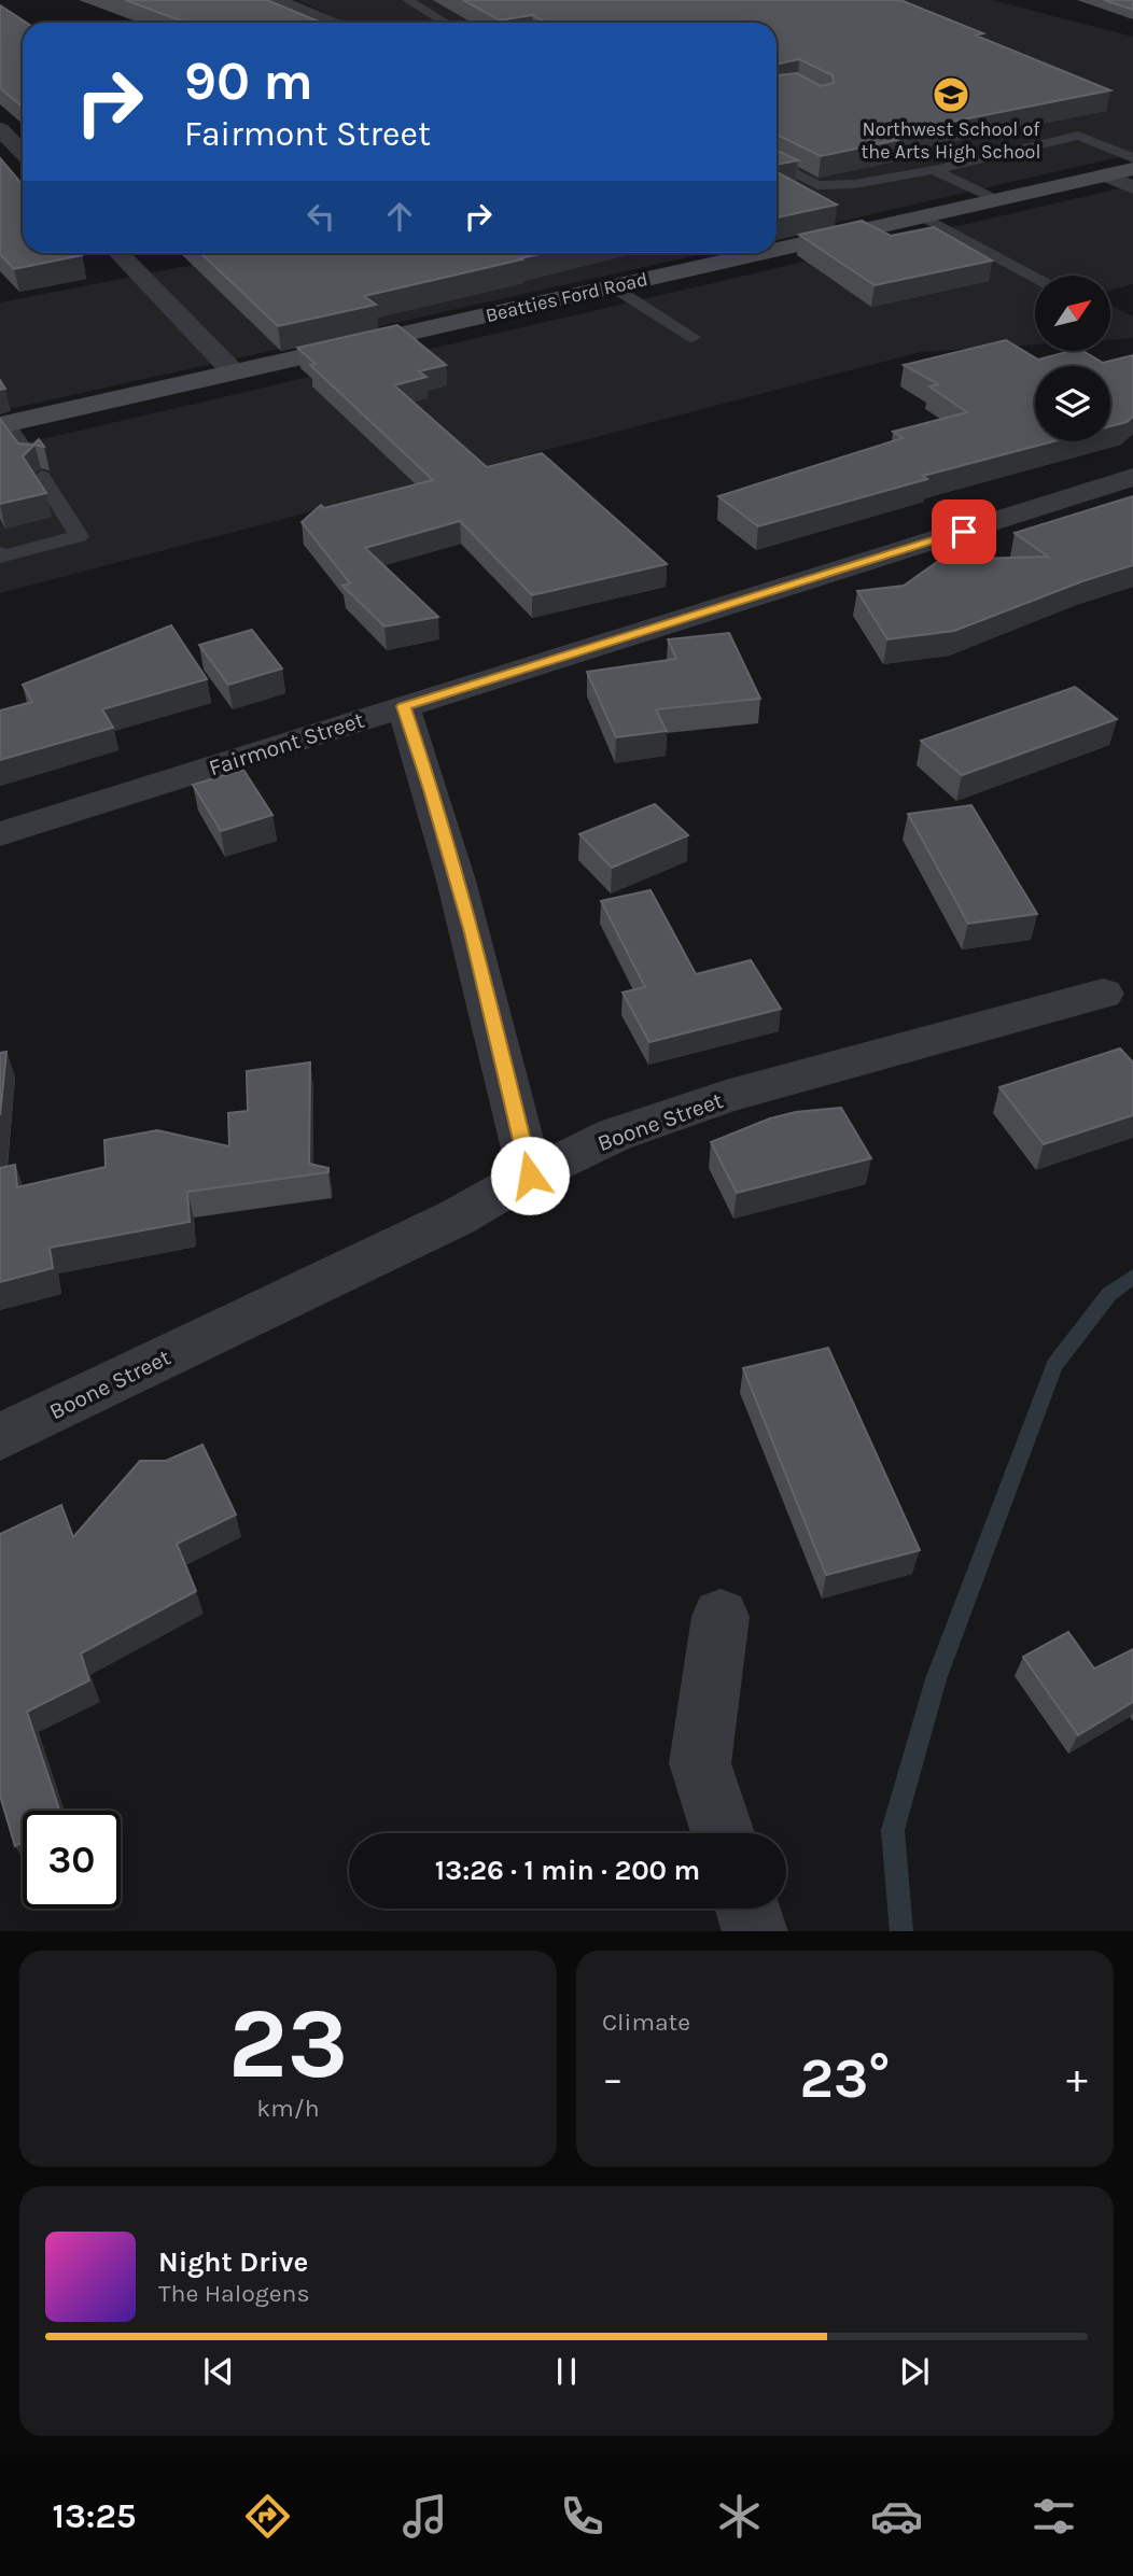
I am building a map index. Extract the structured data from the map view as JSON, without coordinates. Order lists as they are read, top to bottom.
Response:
{
  "streets": {
    "main road": ["Beatties Ford Road"],
    "street": ["Fairmont Street", "Boone Street"]
  },
  "places": {
    "school or university": ["Northwest School of the Arts High School"]
  },
  "north": "top right",
  "page": {
    "turn": ["90 m", "Fairmont Street"],
    "limit": "30",
    "trip": "13:26 · 1 min · 200 m",
    "tile": [
      ["23", "km/h"],
      "Climate"
    ],
    "heat": ["−", "23°", "+"],
    "song": ["Night Drive", "The Halogens"],
    "tabs": "13:25"
  }
}
